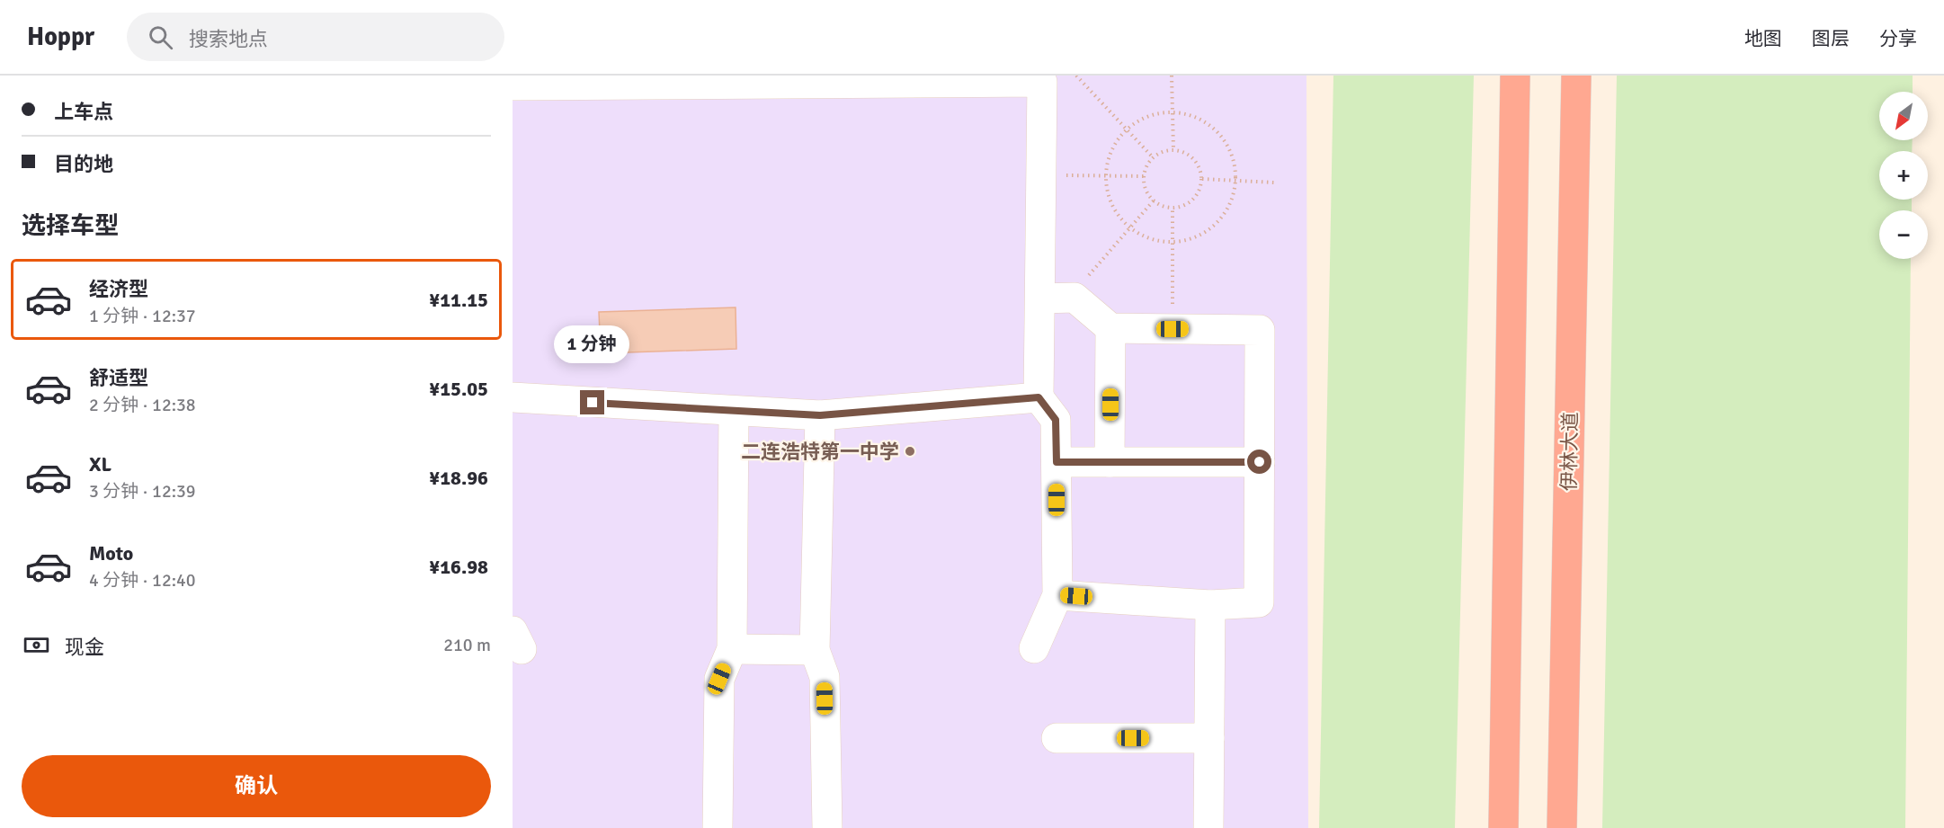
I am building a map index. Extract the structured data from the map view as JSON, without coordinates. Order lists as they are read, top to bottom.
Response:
{
  "streets": {
    "highway": ["伊林大道"]
  },
  "places": ["二连浩特第一中学"],
  "north": "bottom left",
  "page": {
    "header": "Hoppr",
    "search": "搜索地点",
    "nav": ["地图", "图层", "分享"],
    "banner": ["上车点", "目的地"],
    "map_buttons": ["+", "−"],
    "heading": "选择车型",
    "list": [
      {
        "name": "经济型",
        "note": "1 分钟 · 12:37",
        "value": "¥11.15"
      },
      {
        "name": "舒适型",
        "note": "2 分钟 · 12:38",
        "value": "¥15.05"
      },
      {
        "name": "XL",
        "note": "3 分钟 · 12:39",
        "value": "¥18.96"
      },
      {
        "name": "Moto",
        "note": "4 分钟 · 12:40",
        "value": "¥16.98"
      }
    ],
    "bubble": "1 分钟",
    "pay": ["现金", "210 m"],
    "buttons": "确认"
  }
}
